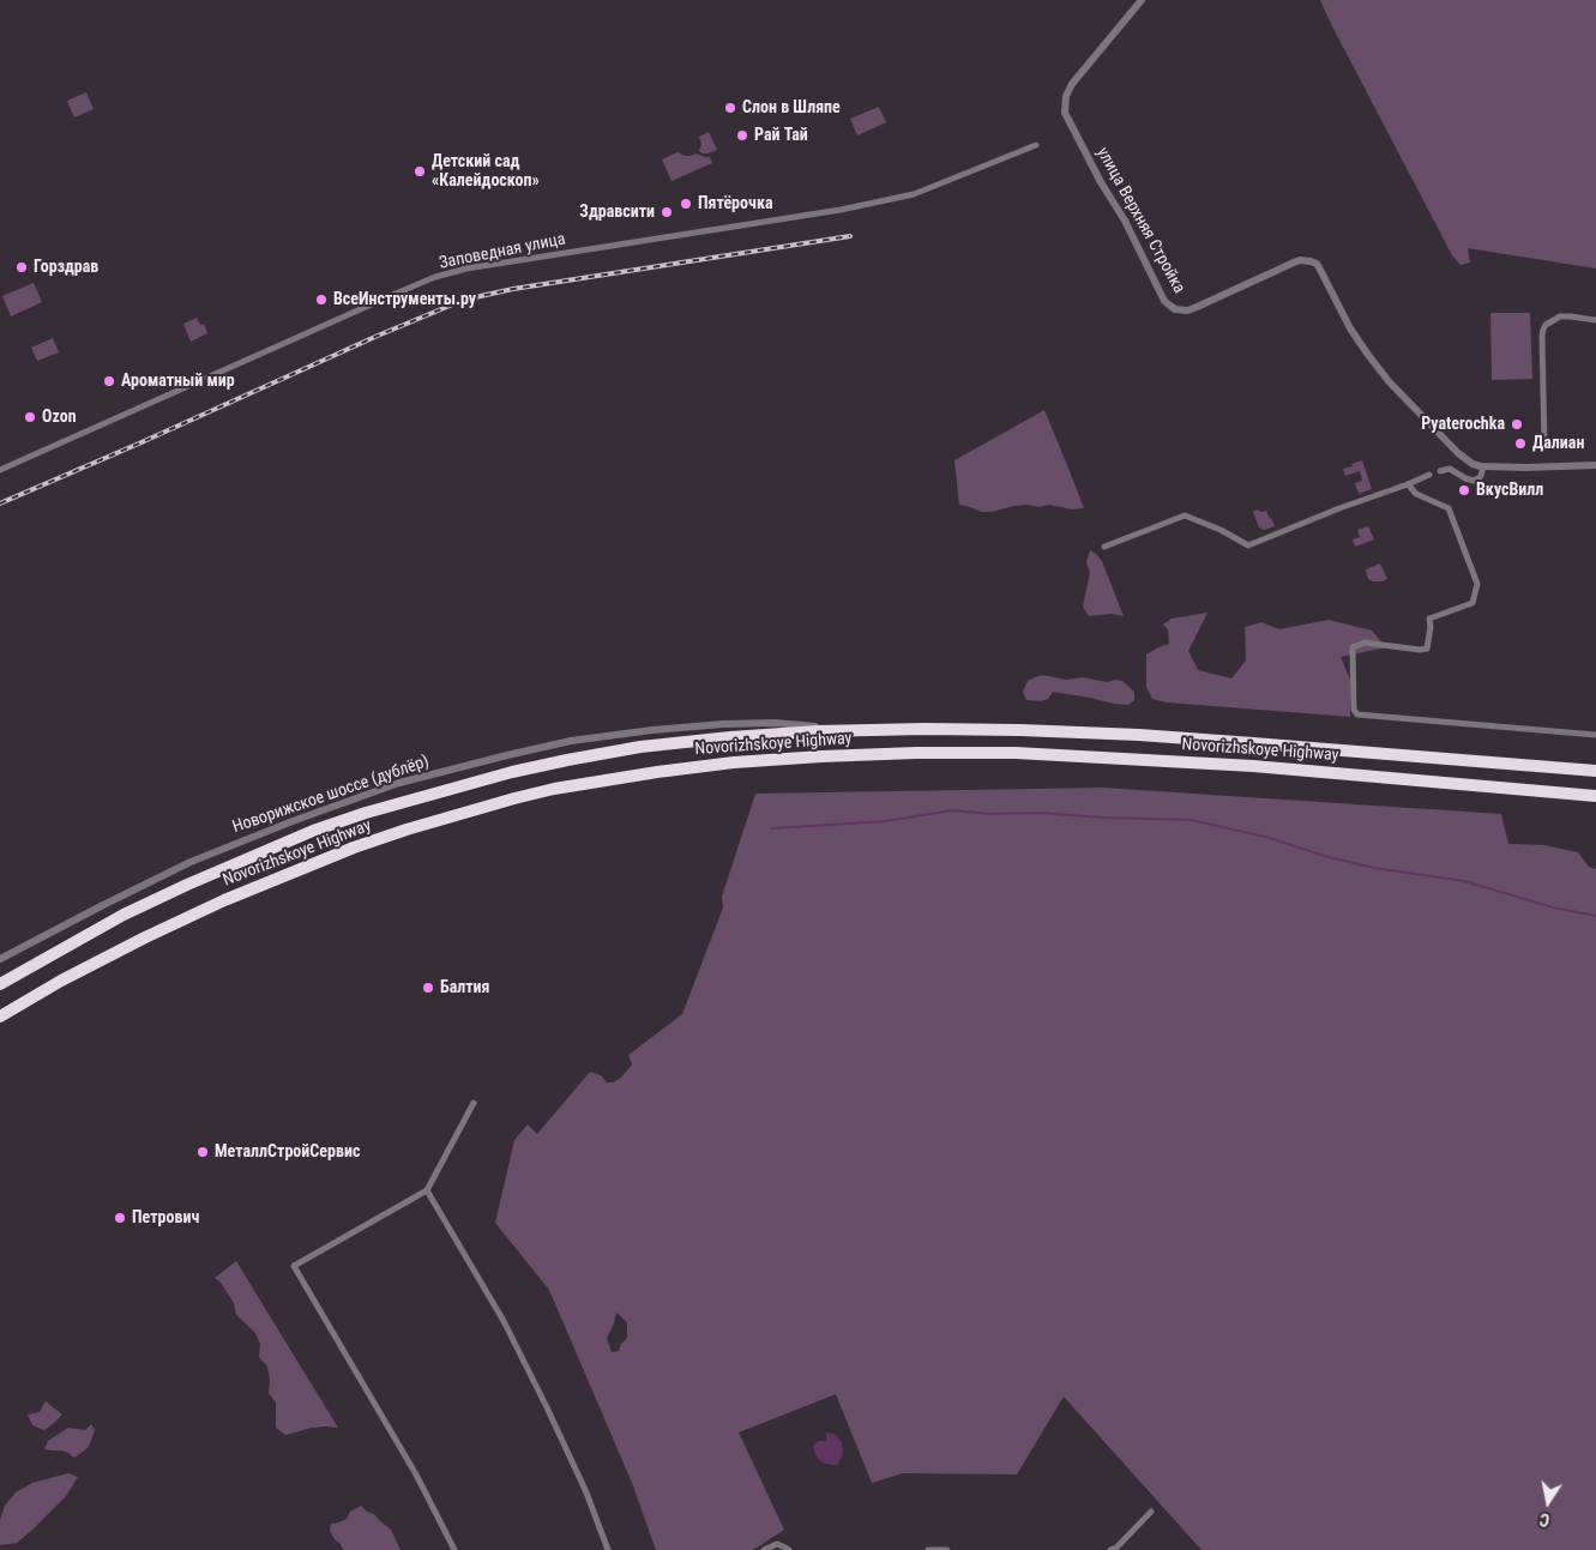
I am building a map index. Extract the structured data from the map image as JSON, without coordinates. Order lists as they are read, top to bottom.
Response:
{
  "streets": {
    "highway": ["Novorizhskoye Highway"],
    "street": ["улица Верхняя Стройка", "Заповедная улица", "Новорижское шоссе (дублёр)"]
  },
  "crossings": [
    ["Novorizhskoye Highway", "Новорижское шоссе (дублёр)"]
  ],
  "places": [
    "Слон в Шляпе",
    "Рай Тай",
    "Детский сад «Калейдоскоп»",
    "Пятёрочка",
    "Здравсити",
    "Горздрав",
    "ВсеИнструменты.ру",
    "Ароматный мир",
    "Ozon",
    "Pyaterochka",
    "Далиан",
    "ВкусВилл",
    "Балтия",
    "МеталлСтройСервис",
    "Петрович"
  ],
  "north": "bottom"
}
